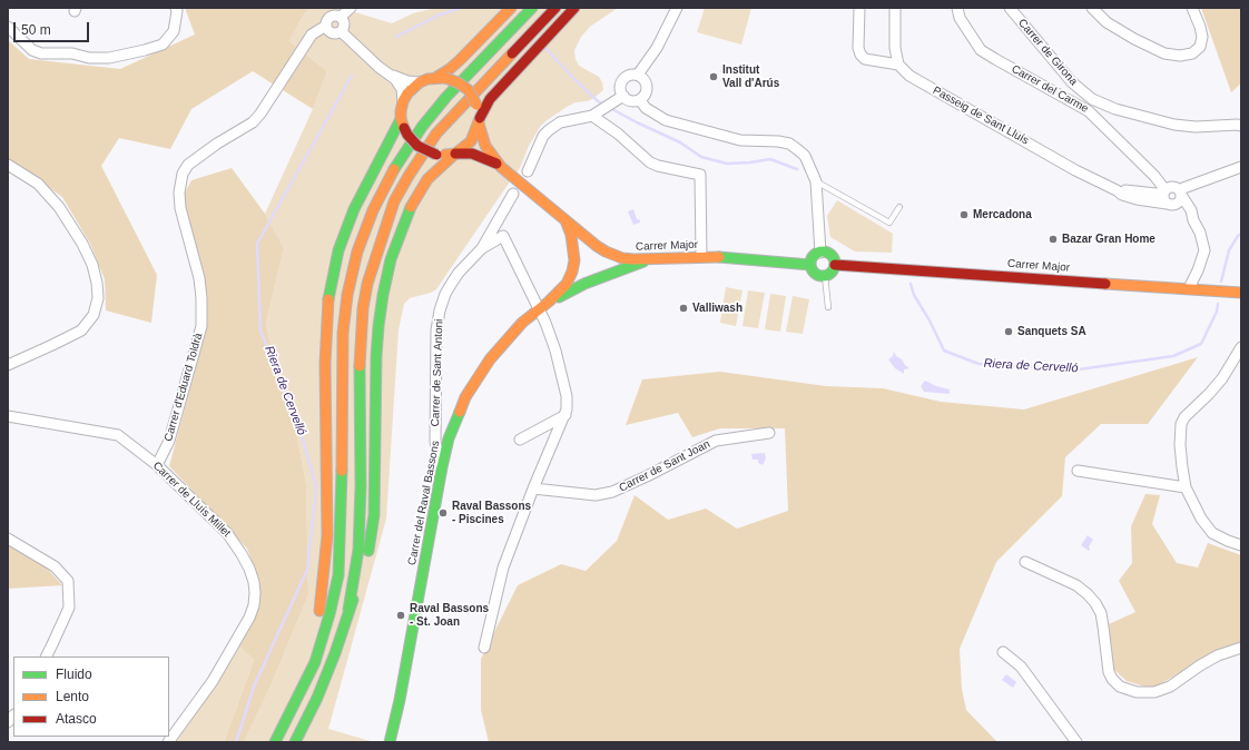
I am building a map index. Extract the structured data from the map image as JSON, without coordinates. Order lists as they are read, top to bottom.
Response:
{
  "streets": {
    "main road": ["Carrer Major", "Carrer del Raval Bassons"],
    "street": [
      "Carrer de Girona",
      "Carrer del Carme",
      "Passeig de Sant Lluís",
      "Carrer de Sant Antoni",
      "Carrer d'Eduard Toldrà",
      "Carrer de Sant Joan",
      "Carrer de Lluís Millet"
    ]
  },
  "crossings": [
    ["Carrer del Carme", "Passeig de Sant Lluís"],
    ["Passeig de Sant Lluís", "Carrer Major"],
    ["Carrer de Sant Antoni", "Carrer del Raval Bassons"],
    ["Carrer d'Eduard Toldrà", "Carrer de Lluís Millet"]
  ],
  "water": ["Riera de Cervelló"],
  "places": [
    "Institut Vall d'Arús",
    "Mercadona",
    "Bazar Gran Home",
    "Valliwash",
    "Sanquets SA",
    "Raval Bassons - Piscines",
    "Raval Bassons - St. Joan"
  ],
  "legend": ["Fluido", "Lento", "Atasco"],
  "scale_bar": "50 m"
}
